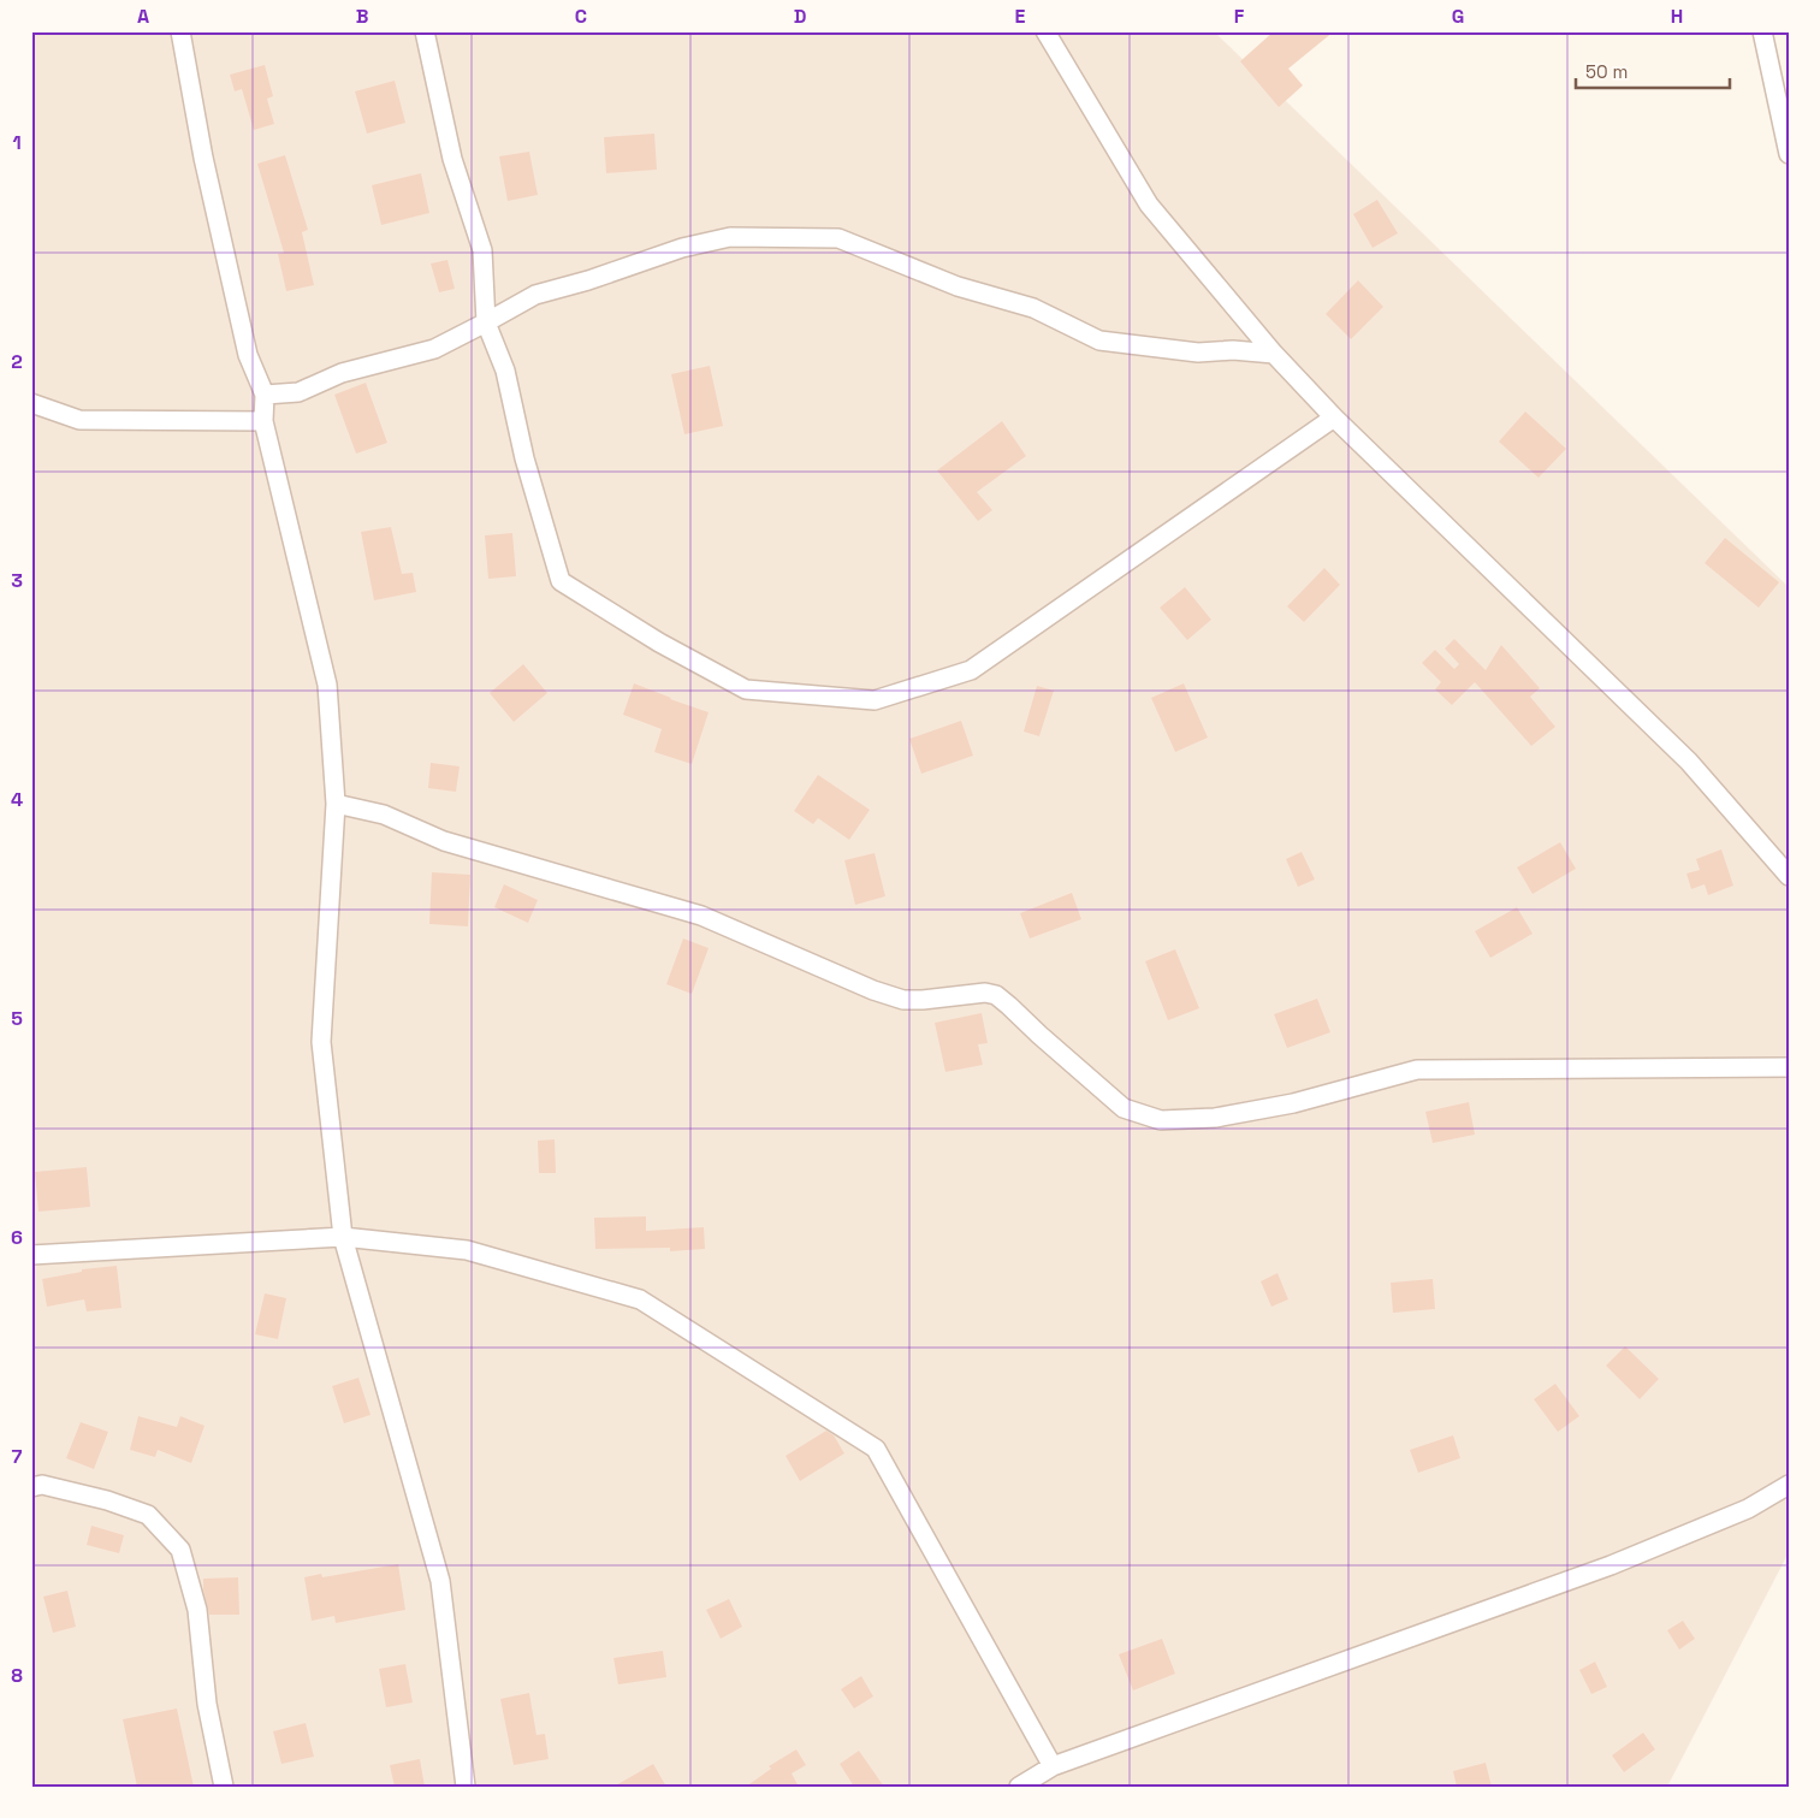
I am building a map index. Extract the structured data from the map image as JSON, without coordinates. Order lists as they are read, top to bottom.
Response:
{
  "scale_bar": "50 m",
  "grid": {
    "columns": [
      "A",
      "B",
      "C",
      "D",
      "E",
      "F",
      "G",
      "H"
    ],
    "rows": [
      "1",
      "2",
      "3",
      "4",
      "5",
      "6",
      "7",
      "8"
    ]
  }
}
